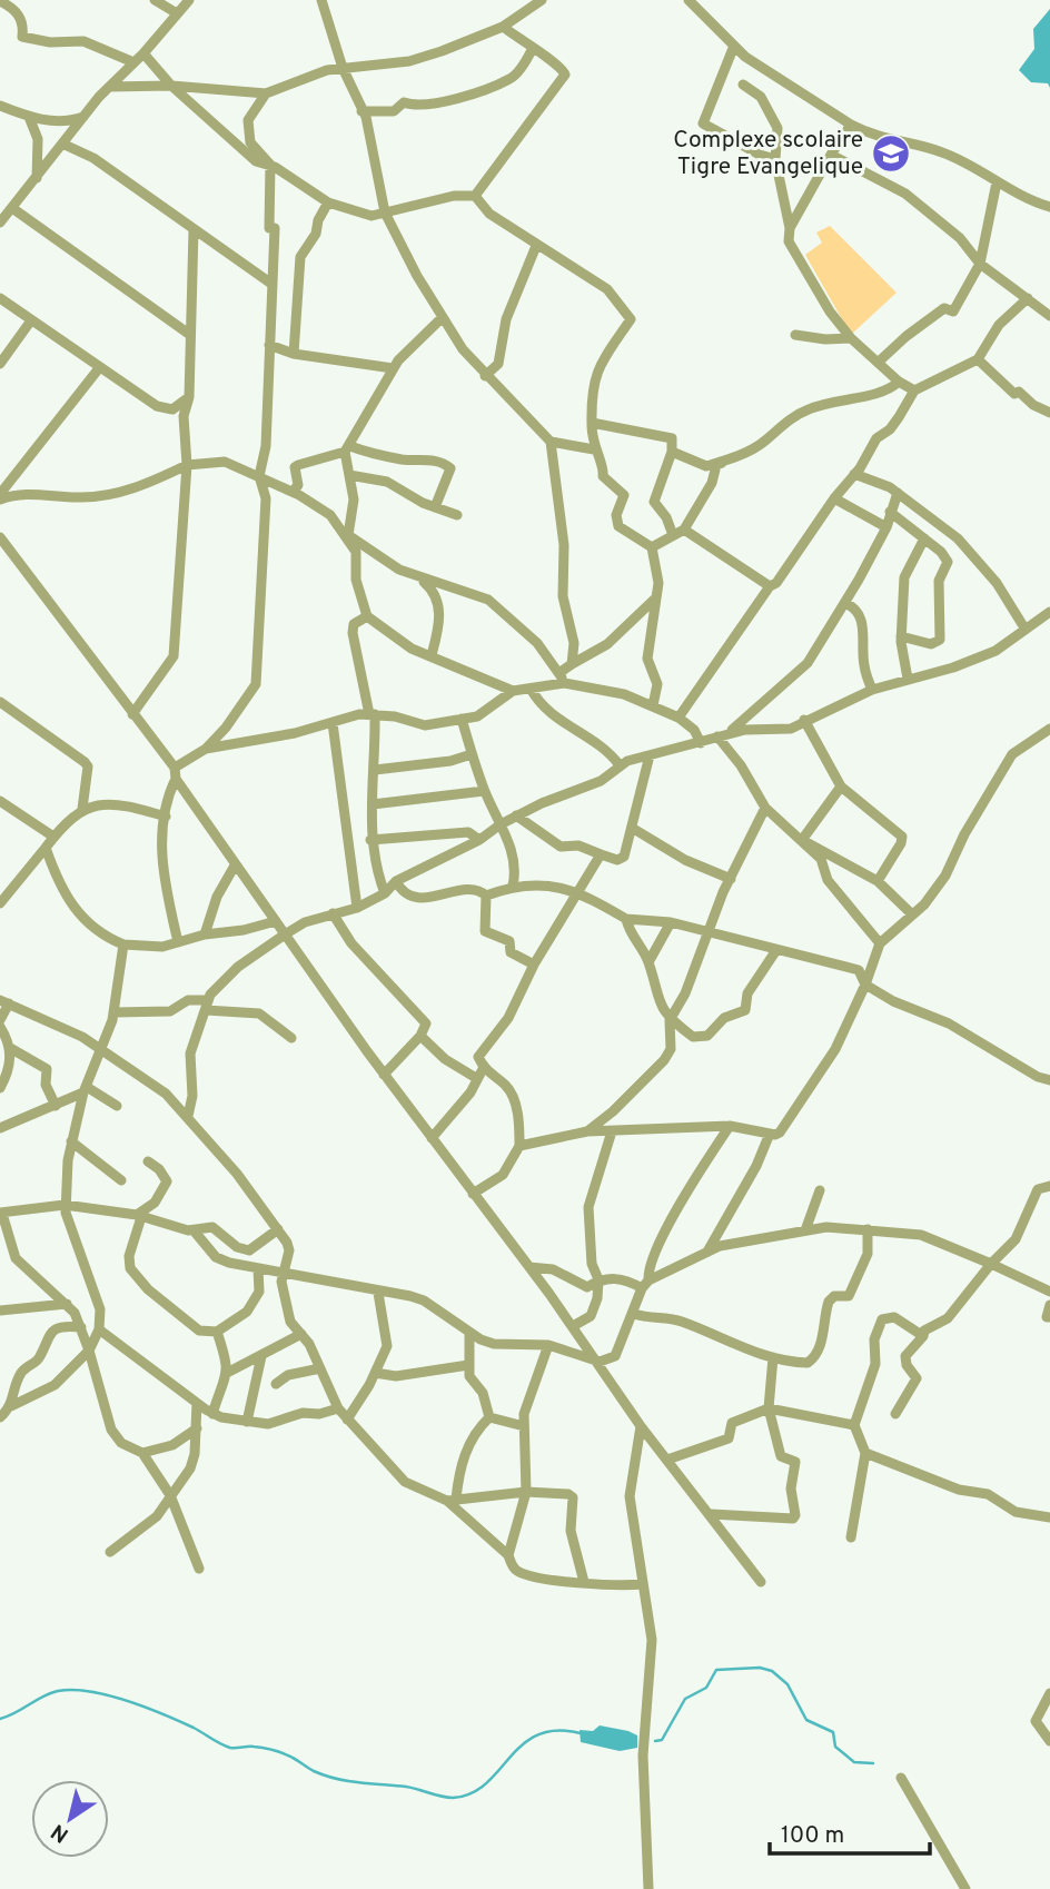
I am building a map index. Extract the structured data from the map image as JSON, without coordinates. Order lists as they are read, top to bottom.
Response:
{
  "places": {
    "school or university": ["Complexe scolaire Tigre Evangelique"]
  },
  "scale_bar": "100 m",
  "north": "bottom left"
}
